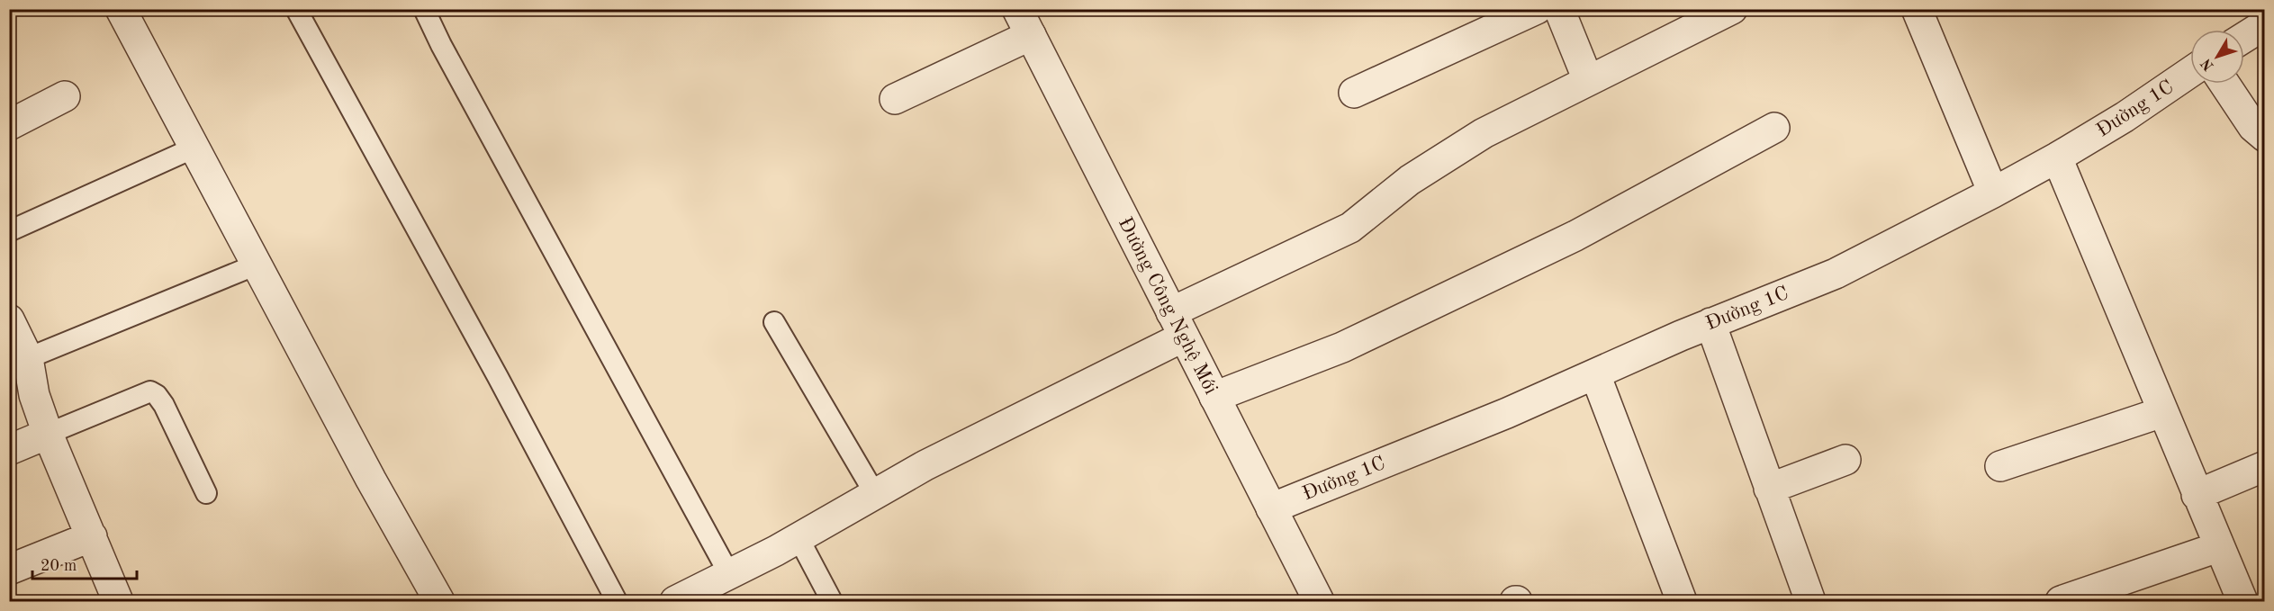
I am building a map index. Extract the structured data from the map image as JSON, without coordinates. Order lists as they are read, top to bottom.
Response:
{
  "streets": {
    "street": ["Đường 1C", "Đường Công Nghệ Mới"]
  },
  "crossings": [
    ["Đường 1C", "Đường Công Nghệ Mới"]
  ],
  "scale_bar": "20 m",
  "north": "bottom left"
}
